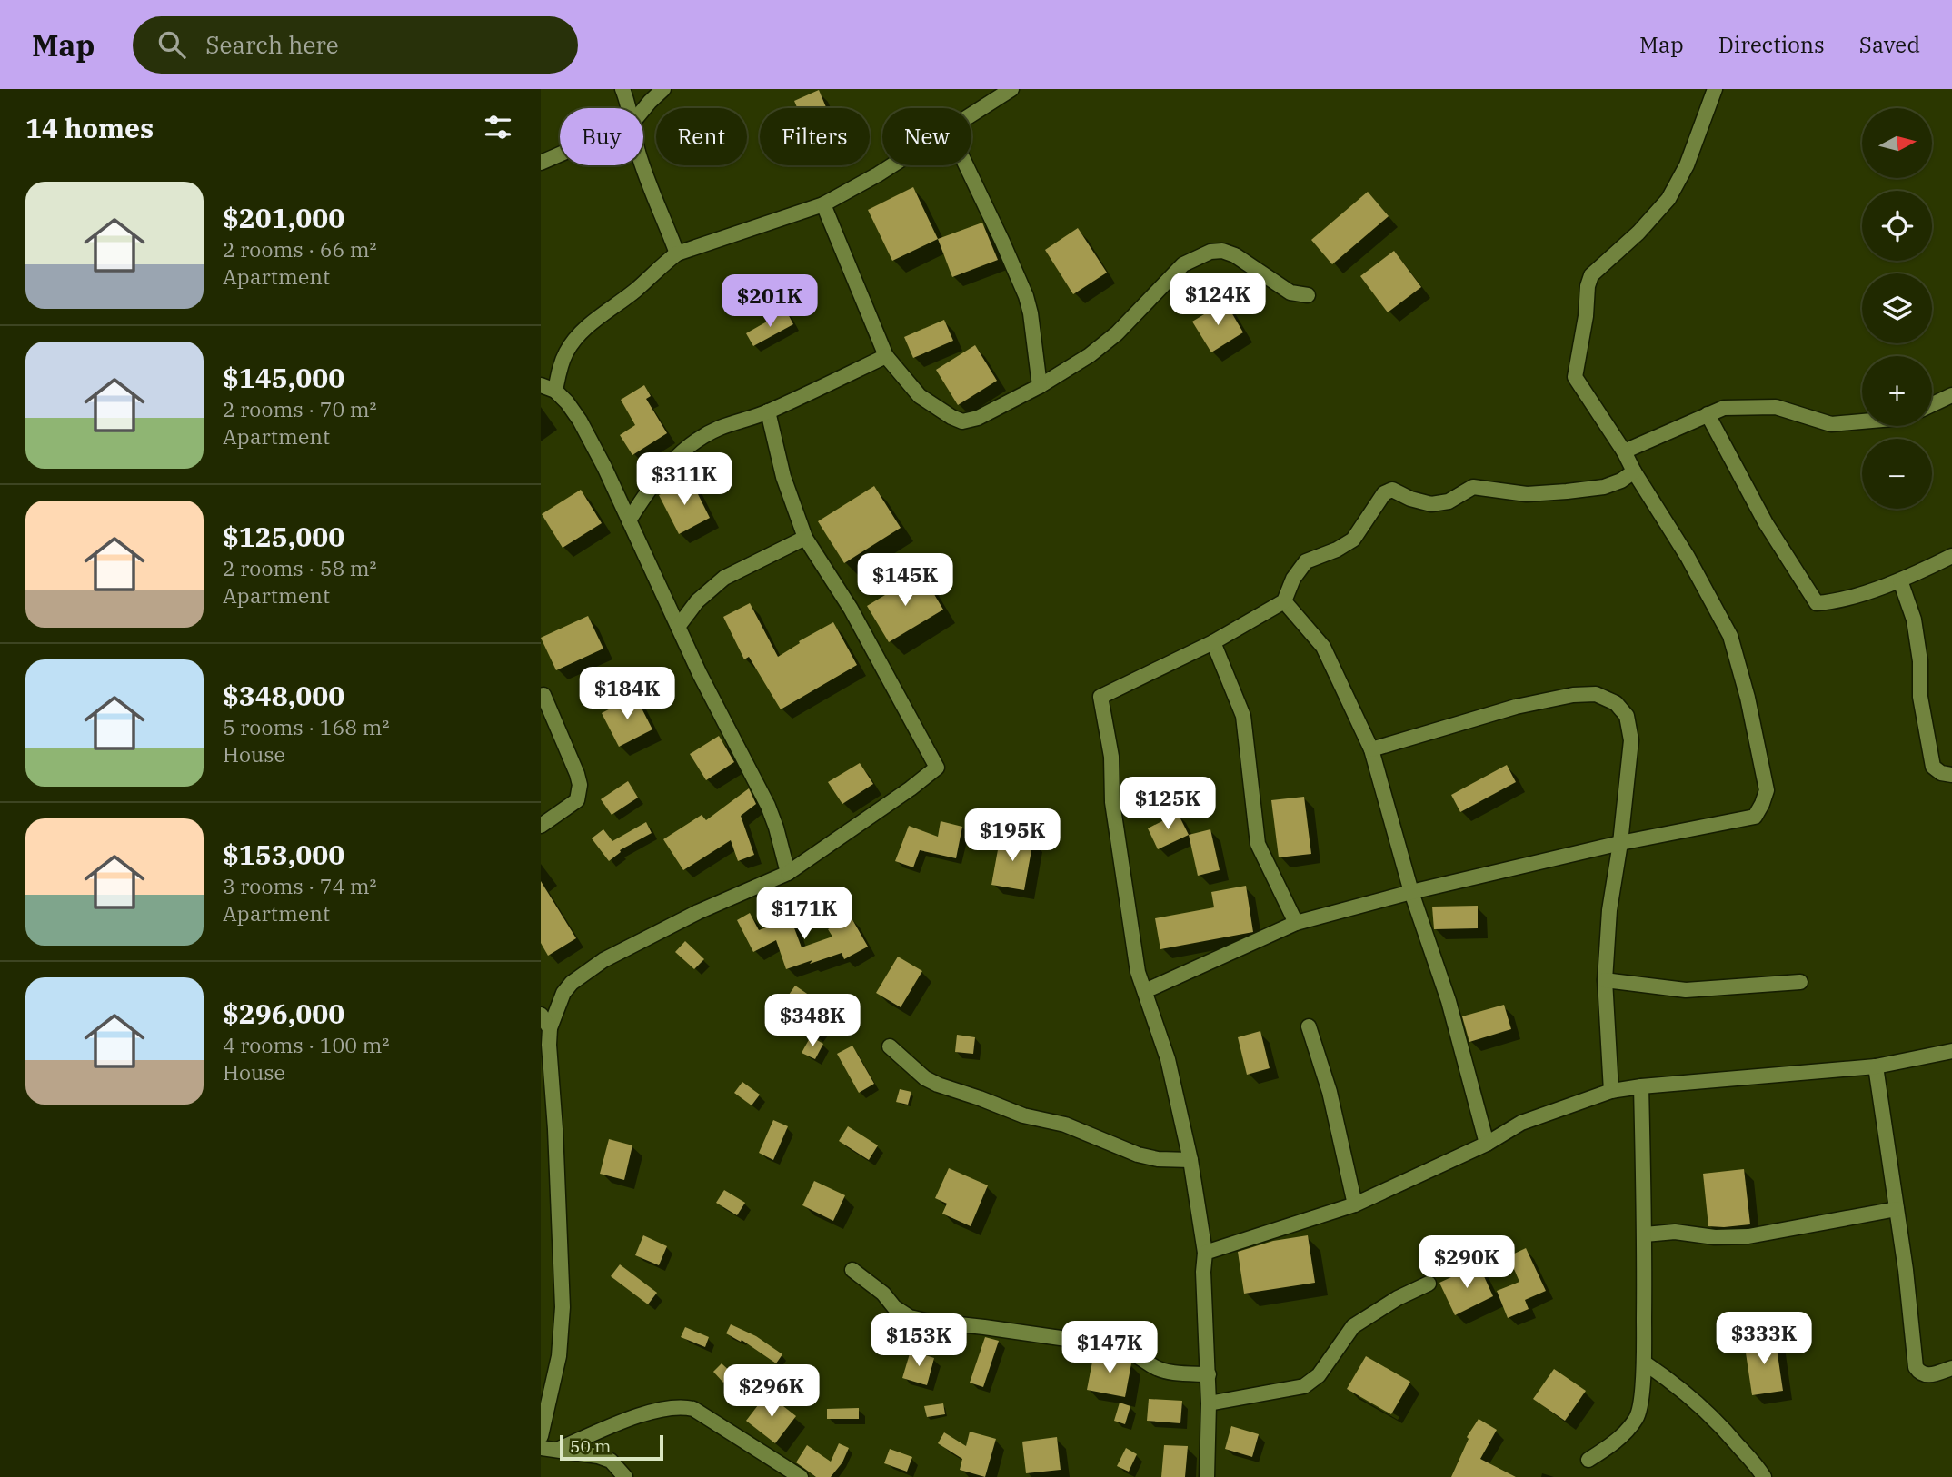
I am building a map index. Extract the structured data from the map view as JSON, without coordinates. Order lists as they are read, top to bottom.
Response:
{
  "scale_bar": "50 m",
  "north": "right",
  "page": {
    "header": "Map",
    "search": "Search here",
    "nav": ["Map", "Directions", "Saved"],
    "heading": "14 homes",
    "map_buttons": ["+", "−"],
    "chip": [
      "Buy",
      "Rent",
      "Filters",
      "New"
    ],
    "list": [
      {
        "name": "$201,000",
        "note": "2 rooms · 66 m² · Apartment"
      },
      {
        "name": "$145,000",
        "note": "2 rooms · 70 m² · Apartment"
      },
      {
        "name": "$125,000",
        "note": "2 rooms · 58 m² · Apartment"
      },
      {
        "name": "$348,000",
        "note": "5 rooms · 168 m² · House"
      },
      {
        "name": "$153,000",
        "note": "3 rooms · 74 m² · Apartment"
      },
      {
        "name": "$296,000",
        "note": "4 rooms · 100 m² · House"
      }
    ],
    "price": [
      "$124K",
      "$201K",
      "$311K",
      "$145K",
      "$184K",
      "$125K",
      "$195K",
      "$171K",
      "$348K",
      "$290K",
      "$333K",
      "$153K",
      "$147K",
      "$296K"
    ],
    "scale": "50 m"
  }
}
